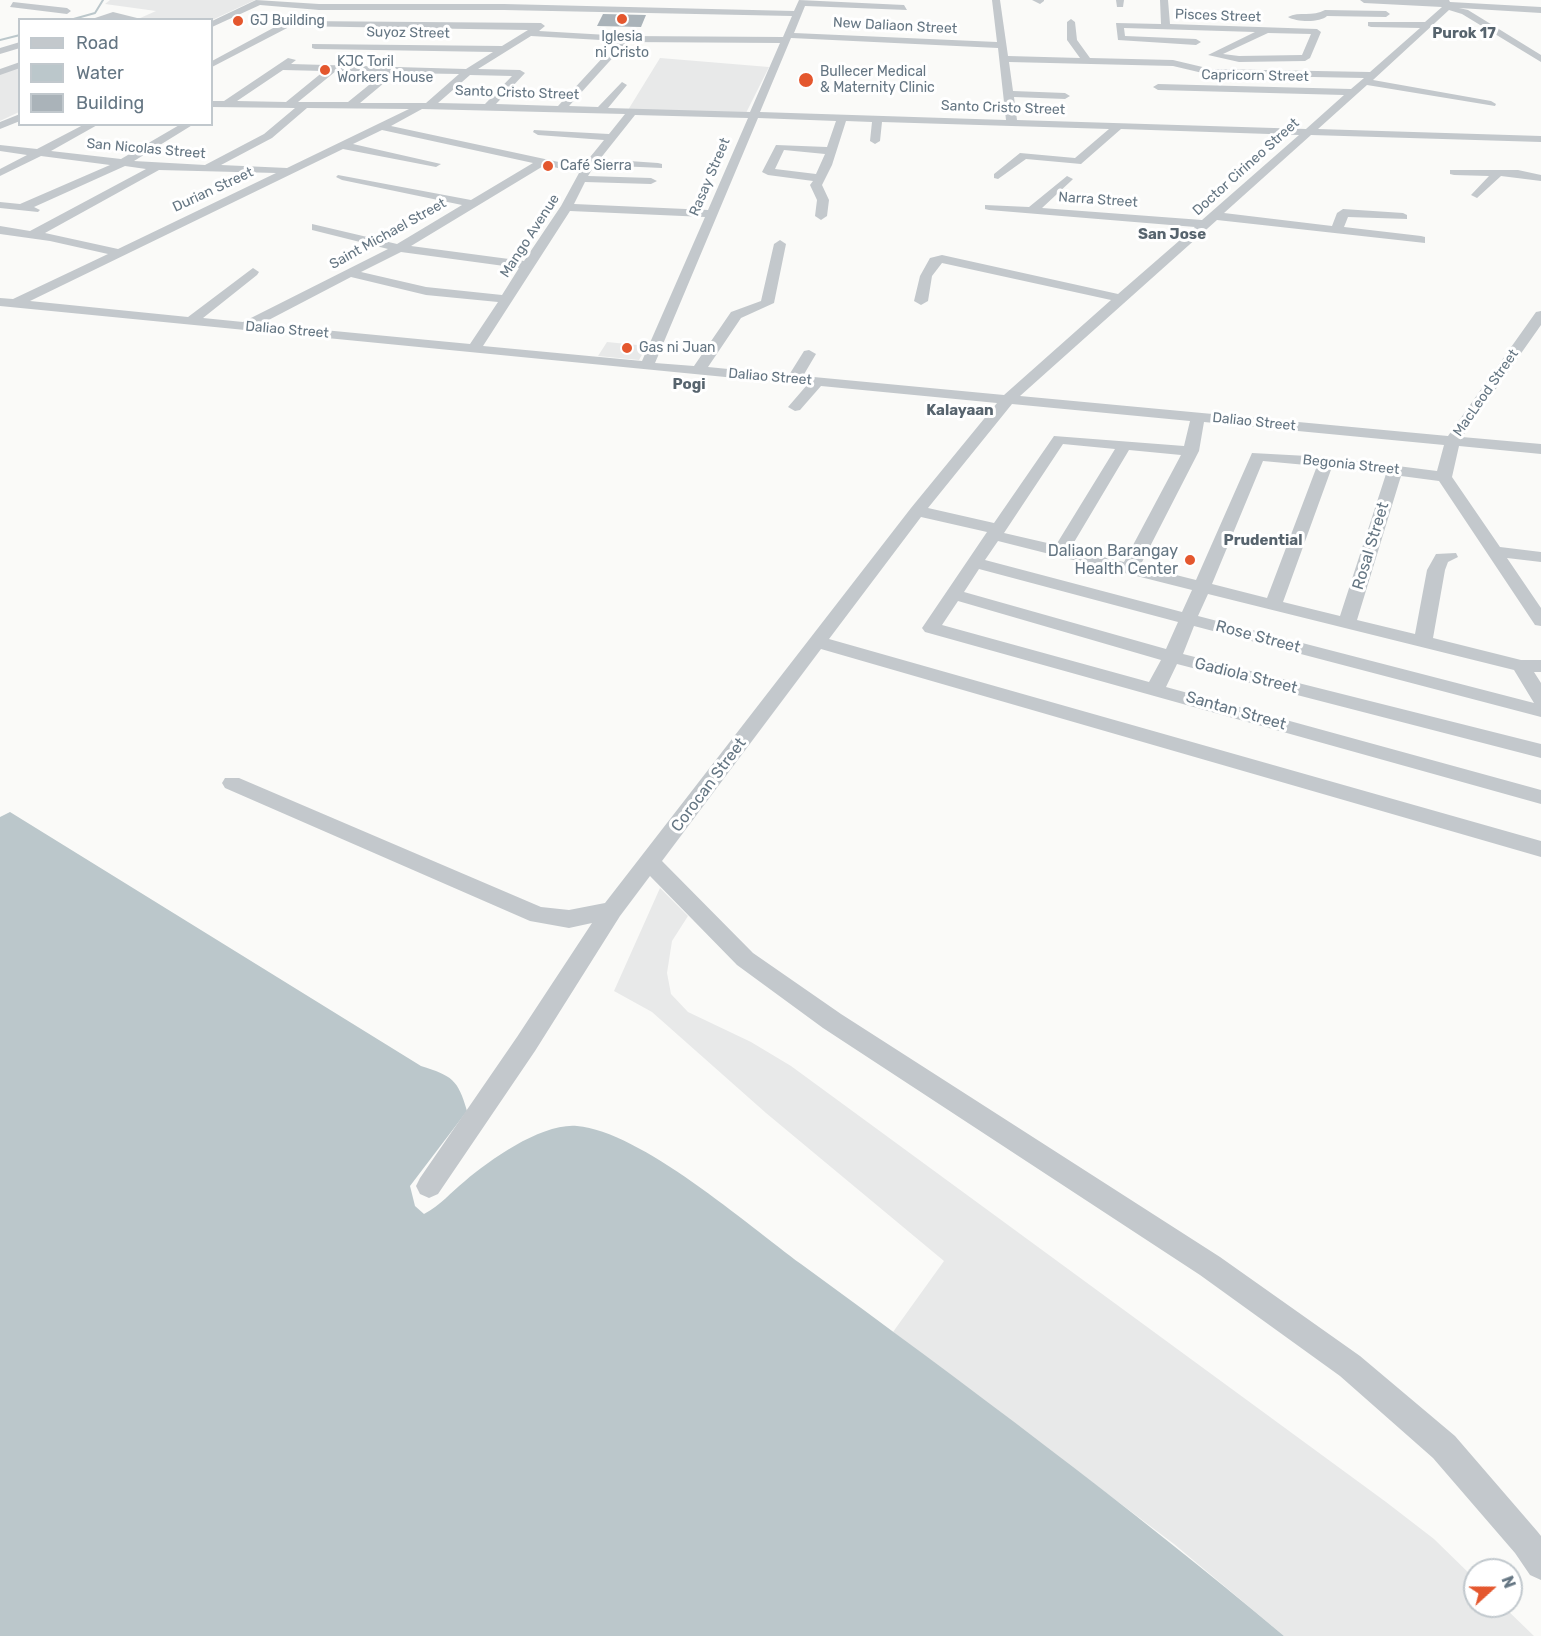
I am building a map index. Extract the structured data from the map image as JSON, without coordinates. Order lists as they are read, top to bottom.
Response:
{
  "streets": {
    "street": [
      "Pisces Street",
      "New Daliaon Street",
      "Suyoz Street",
      "Capricorn Street",
      "Santo Cristo Street",
      "San Nicolas Street",
      "Doctor Cirineo Street",
      "Rasay Street",
      "Durian Street",
      "Narra Street",
      "Saint Michael Street",
      "Mango Avenue",
      "Daliao Street",
      "MacLeod Street",
      "Begonia Street",
      "Rosal Street",
      "Rose Street",
      "Gadiola Street",
      "Santan Street",
      "Corocan Street"
    ]
  },
  "crossings": [
    ["New Daliaon Street", "Rasay Street"],
    ["Capricorn Street", "Doctor Cirineo Street"],
    ["Santo Cristo Street", "Doctor Cirineo Street"],
    ["Santo Cristo Street", "Rasay Street"],
    ["Santo Cristo Street", "Durian Street"],
    ["Santo Cristo Street", "Mango Avenue"],
    ["San Nicolas Street", "Durian Street"],
    ["Doctor Cirineo Street", "Narra Street"],
    ["Doctor Cirineo Street", "Daliao Street"],
    ["Doctor Cirineo Street", "Corocan Street"],
    ["Rasay Street", "Daliao Street"],
    ["Durian Street", "Daliao Street"],
    ["Saint Michael Street", "Daliao Street"],
    ["Mango Avenue", "Daliao Street"],
    ["Daliao Street", "MacLeod Street"],
    ["Daliao Street", "Corocan Street"],
    ["Begonia Street", "Rosal Street"],
    ["Gadiola Street", "Santan Street"]
  ],
  "districts": [
    "Purok 17",
    "San Jose",
    "Pogi",
    "Kalayaan",
    "Prudential"
  ],
  "places": [
    "Iglesia ni Cristo",
    "GJ Building",
    "KJC Toril Workers House",
    "Bullecer Medical & Maternity Clinic",
    "Café Sierra",
    "Gas ni Juan",
    "Daliaon Barangay Health Center"
  ],
  "legend": ["Road", "Water", "Building"],
  "north": "right"
}
